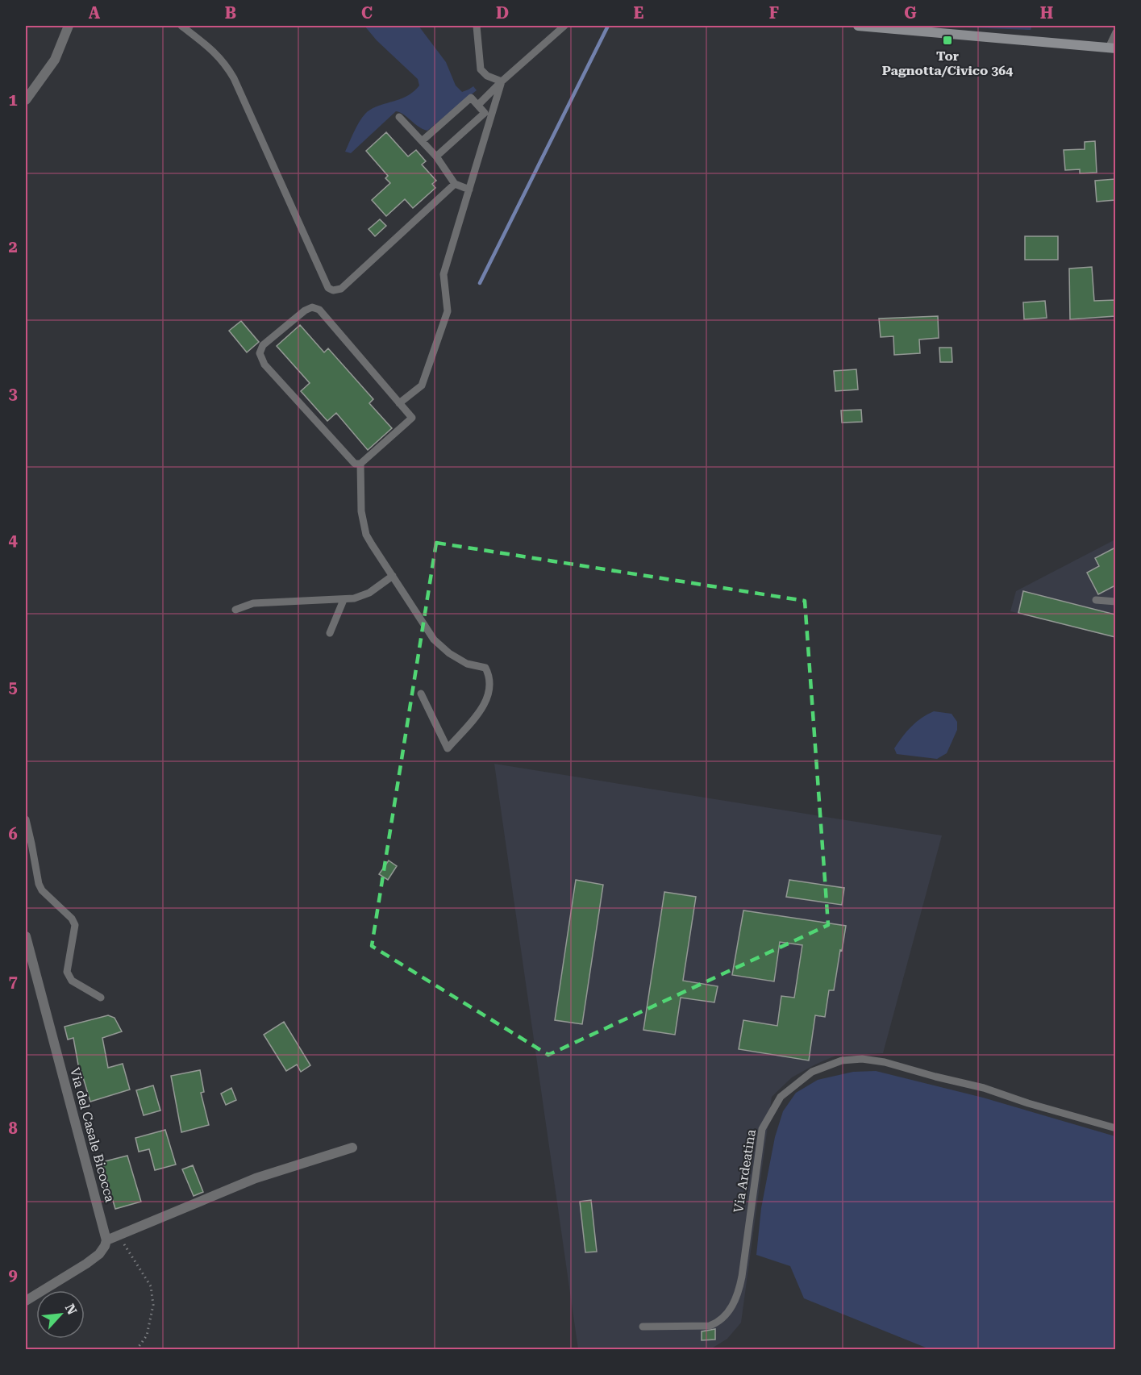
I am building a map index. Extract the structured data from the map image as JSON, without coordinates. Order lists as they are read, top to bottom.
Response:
{
  "streets": {
    "street": ["Via del Casale Bicocca"],
    "lane": ["Via Ardeatina"]
  },
  "places": {
    "transit": ["Tor Pagnotta/Civico 364"]
  },
  "north": "top right",
  "grid": {
    "columns": [
      "A",
      "B",
      "C",
      "D",
      "E",
      "F",
      "G",
      "H"
    ],
    "rows": [
      "1",
      "2",
      "3",
      "4",
      "5",
      "6",
      "7",
      "8",
      "9"
    ]
  }
}
